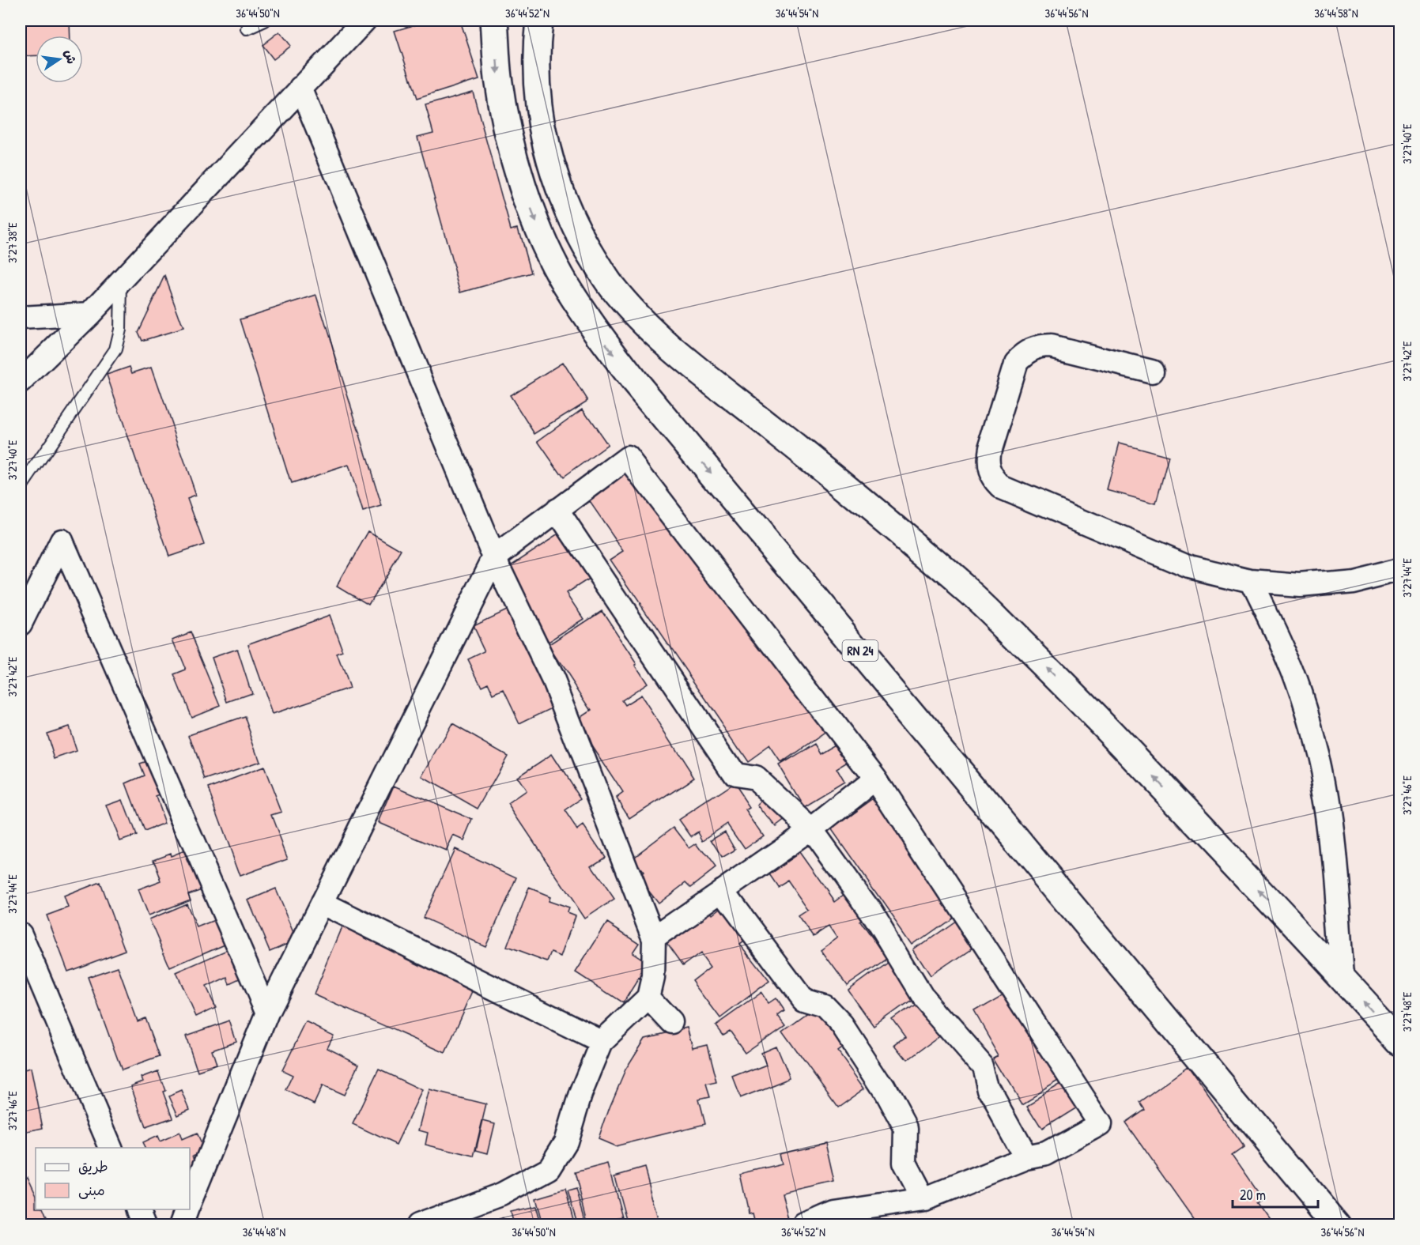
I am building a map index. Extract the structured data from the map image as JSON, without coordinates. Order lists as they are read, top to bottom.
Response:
{
  "streets": {
    "main road": ["RN 24"]
  },
  "legend": ["طريق", "مبنى"],
  "scale_bar": "20 m",
  "north": "right",
  "coordinates": [
    "36°44'50\"N",
    "36°44'52\"N",
    "36°44'54\"N",
    "36°44'56\"N",
    "36°44'58\"N",
    "3°27'40\"E",
    "3°27'38\"E",
    "3°27'42\"E",
    "3°27'44\"E",
    "3°27'46\"E",
    "3°27'48\"E",
    "36°44'48\"N"
  ]
}
